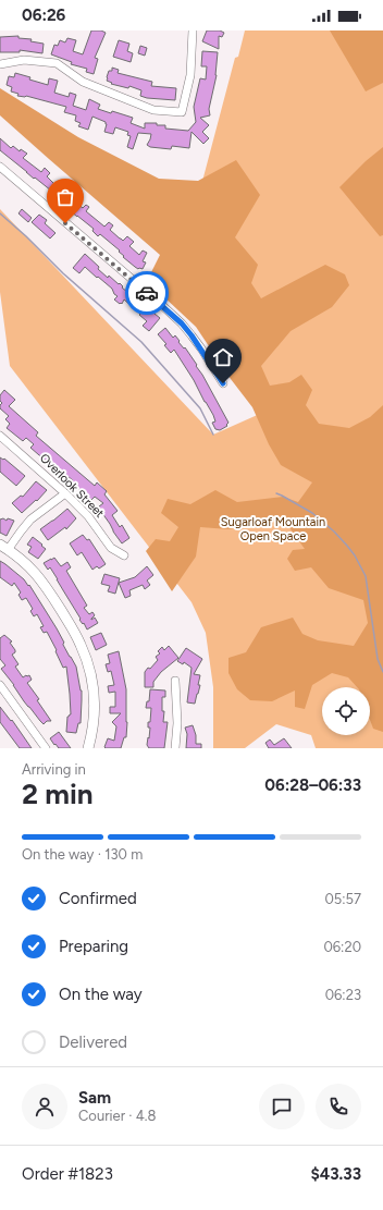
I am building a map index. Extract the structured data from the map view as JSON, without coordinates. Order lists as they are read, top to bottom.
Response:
{
  "streets": {
    "street": ["Overlook Street"]
  },
  "parks": ["Sugarloaf Mountain Open Space"],
  "page": {
    "status": "06:26",
    "heading": ["2 min", "Arriving in", "06:28–06:33"],
    "panel": [
      "Sam",
      "Courier · 4.8",
      "Order #1823",
      "$43.33"
    ],
    "bar": "On the way · 130 m",
    "list": [
      ["Confirmed", "05:57"],
      ["Preparing", "06:20"],
      ["On the way", "06:23"],
      "Delivered"
    ]
  }
}
